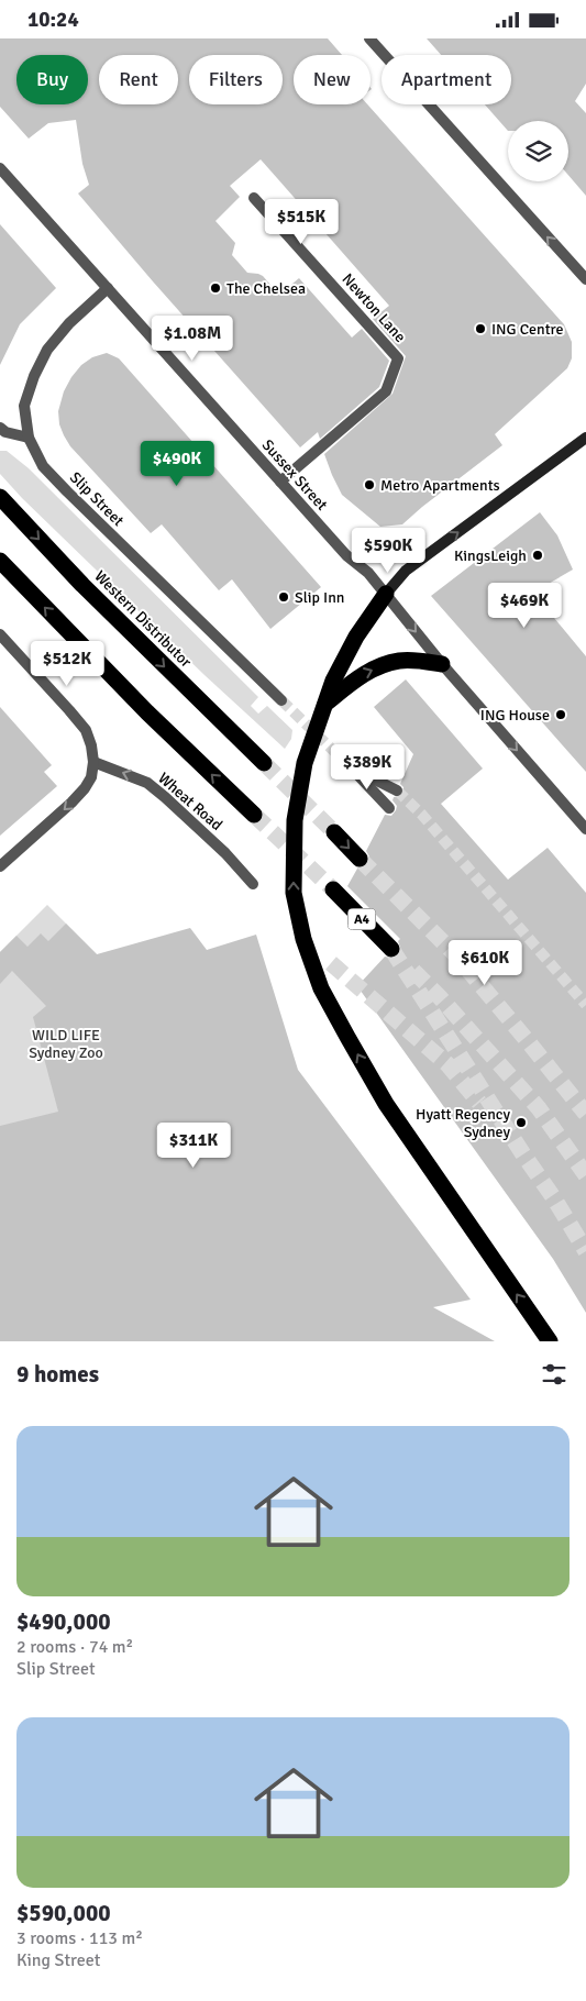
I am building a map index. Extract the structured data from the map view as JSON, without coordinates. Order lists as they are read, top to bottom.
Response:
{
  "streets": {
    "highway": ["Western Distributor", "A4"],
    "street": [
      "Newton Lane",
      "Sussex Street",
      "Slip Street",
      "Wheat Road"
    ]
  },
  "crossings": [
    ["Newton Lane", "Sussex Street"],
    ["Sussex Street", "Slip Street"]
  ],
  "one_way": ["Wheat Road"],
  "parks": ["WILD LIFE Sydney Zoo"],
  "places": [
    "The Chelsea",
    "ING Centre",
    "Metro Apartments",
    "KingsLeigh",
    "Slip Inn",
    "ING House",
    "Hyatt Regency Sydney"
  ],
  "page": {
    "status": "10:24",
    "chip": [
      "Buy",
      "Rent",
      "Filters",
      "New",
      "Apartment"
    ],
    "price": [
      "$515K",
      "$1.08M",
      "$490K",
      "$590K",
      "$469K",
      "$512K",
      "$389K",
      "$610K",
      "$311K"
    ],
    "heading": "9 homes",
    "list": [
      {
        "name": "$490,000",
        "note": "2 rooms · 74 m² · Slip Street"
      },
      {
        "name": "$590,000",
        "note": "3 rooms · 113 m² · King Street"
      }
    ]
  }
}
